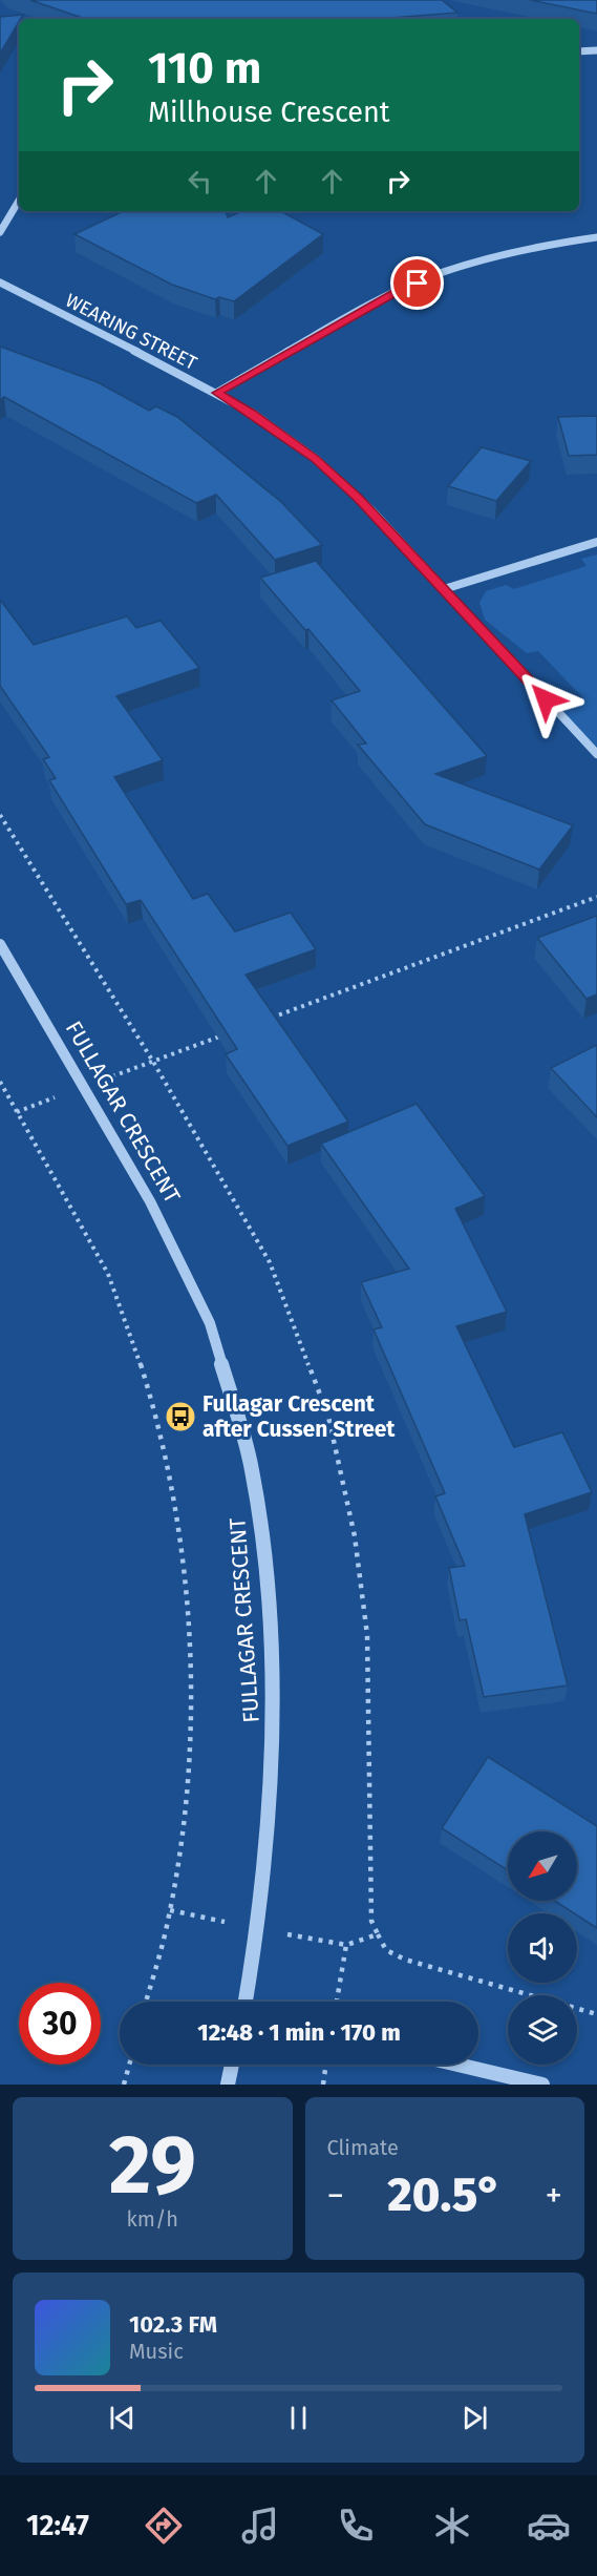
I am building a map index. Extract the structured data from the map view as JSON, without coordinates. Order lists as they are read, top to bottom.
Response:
{
  "streets": {
    "street": ["WEARING STREET", "FULLAGAR CRESCENT"]
  },
  "places": {
    "bus stop": ["Fullagar Crescent after Cussen Street"]
  },
  "north": "bottom left",
  "page": {
    "turn": ["110 m", "Millhouse Crescent"],
    "limit": "30",
    "trip": "12:48 · 1 min · 170 m",
    "tile": [
      ["29", "km/h"],
      "Climate"
    ],
    "heat": ["−", "20.5°", "+"],
    "song": ["102.3 FM", "Music"],
    "tabs": "12:47"
  }
}
